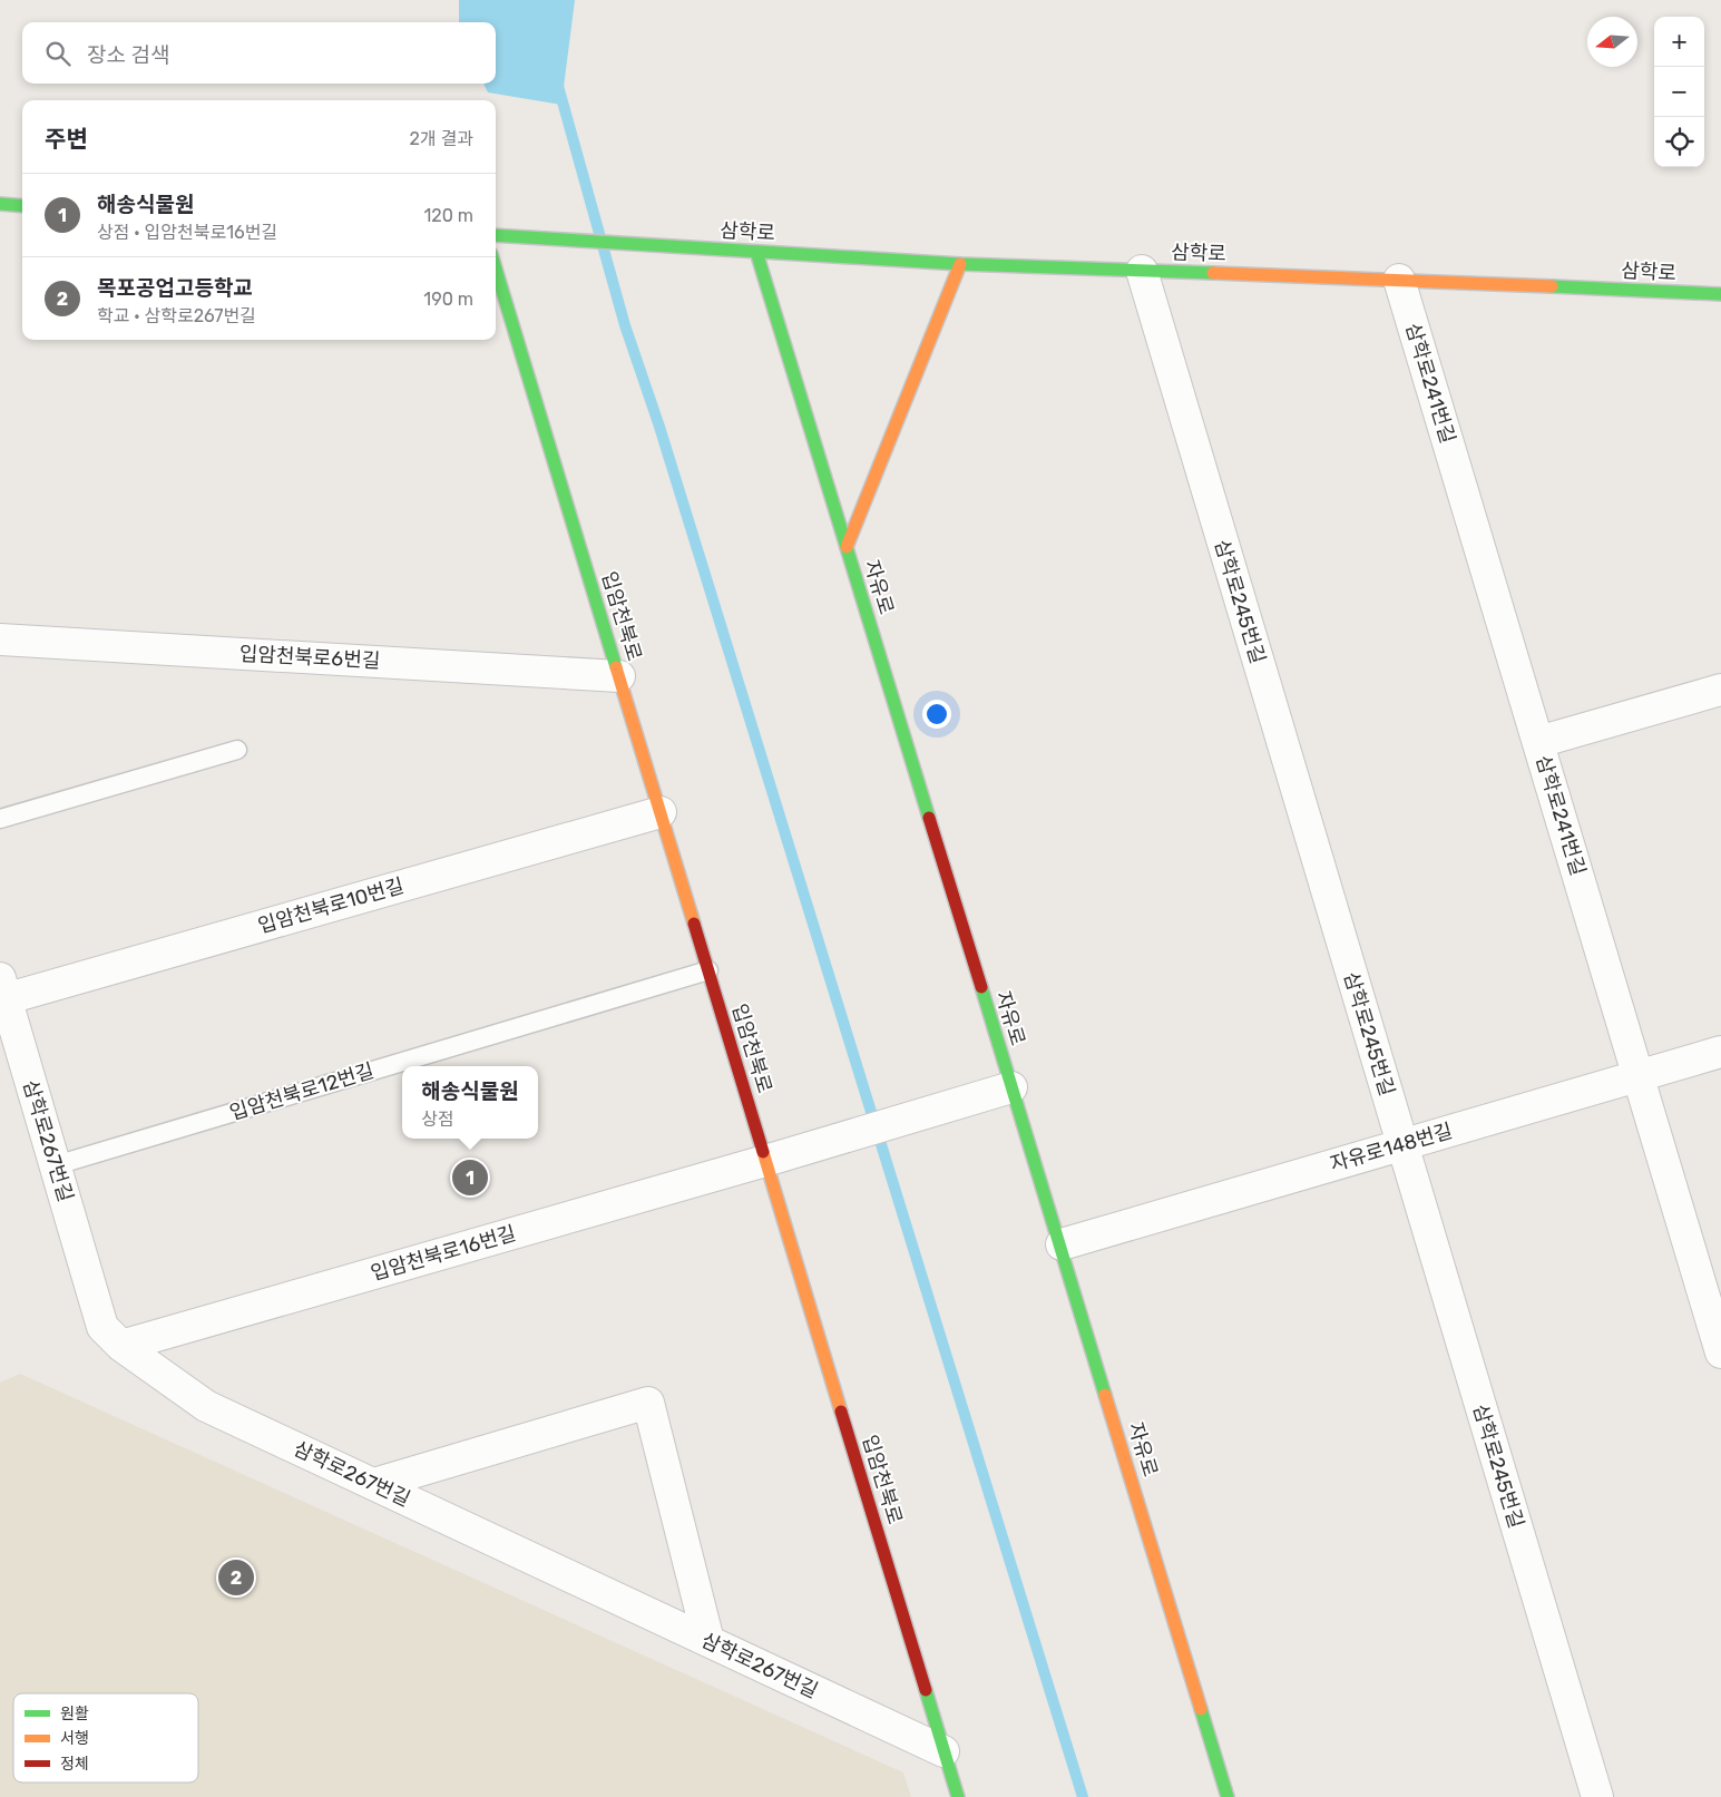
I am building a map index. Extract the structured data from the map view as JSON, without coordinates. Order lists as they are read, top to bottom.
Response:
{
  "streets": {
    "street": [
      "삼학로",
      "삼학로241번길",
      "자유로",
      "삼학로245번길",
      "입암천북로",
      "입암천북로6번길",
      "입암천북로10번길",
      "삼학로267번길",
      "자유로148번길",
      "입암천북로16번길"
    ],
    "lane": ["입암천북로12번길"]
  },
  "crossings": [
    ["삼학로", "삼학로241번길"],
    ["삼학로", "자유로"],
    ["삼학로", "삼학로245번길"],
    ["삼학로241번길", "자유로148번길"],
    ["자유로", "자유로148번길"],
    ["자유로", "입암천북로16번길"],
    ["삼학로245번길", "자유로148번길"],
    ["입암천북로", "입암천북로6번길"],
    ["입암천북로", "입암천북로10번길"],
    ["입암천북로", "입암천북로12번길"],
    ["입암천북로", "삼학로267번길"],
    ["입암천북로", "입암천북로16번길"],
    ["입암천북로10번길", "삼학로267번길"],
    ["입암천북로12번길", "삼학로267번길"],
    ["삼학로267번길", "입암천북로16번길"]
  ],
  "legend": ["원활", "서행", "정체"],
  "north": "left",
  "page": {
    "map_buttons": ["+", "−"],
    "search": "장소 검색",
    "heading": ["주변", "2개 결과"],
    "list": [
      {
        "mark": "1",
        "name": "해송식물원",
        "note": "상점 · 입암천북로16번길",
        "value": "120 m"
      },
      {
        "mark": "2",
        "name": "목포공업고등학교",
        "note": "학교 · 삼학로267번길",
        "value": "190 m"
      }
    ],
    "popup": ["해송식물원", "상점"],
    "pins": ["1", "2"]
  }
}
